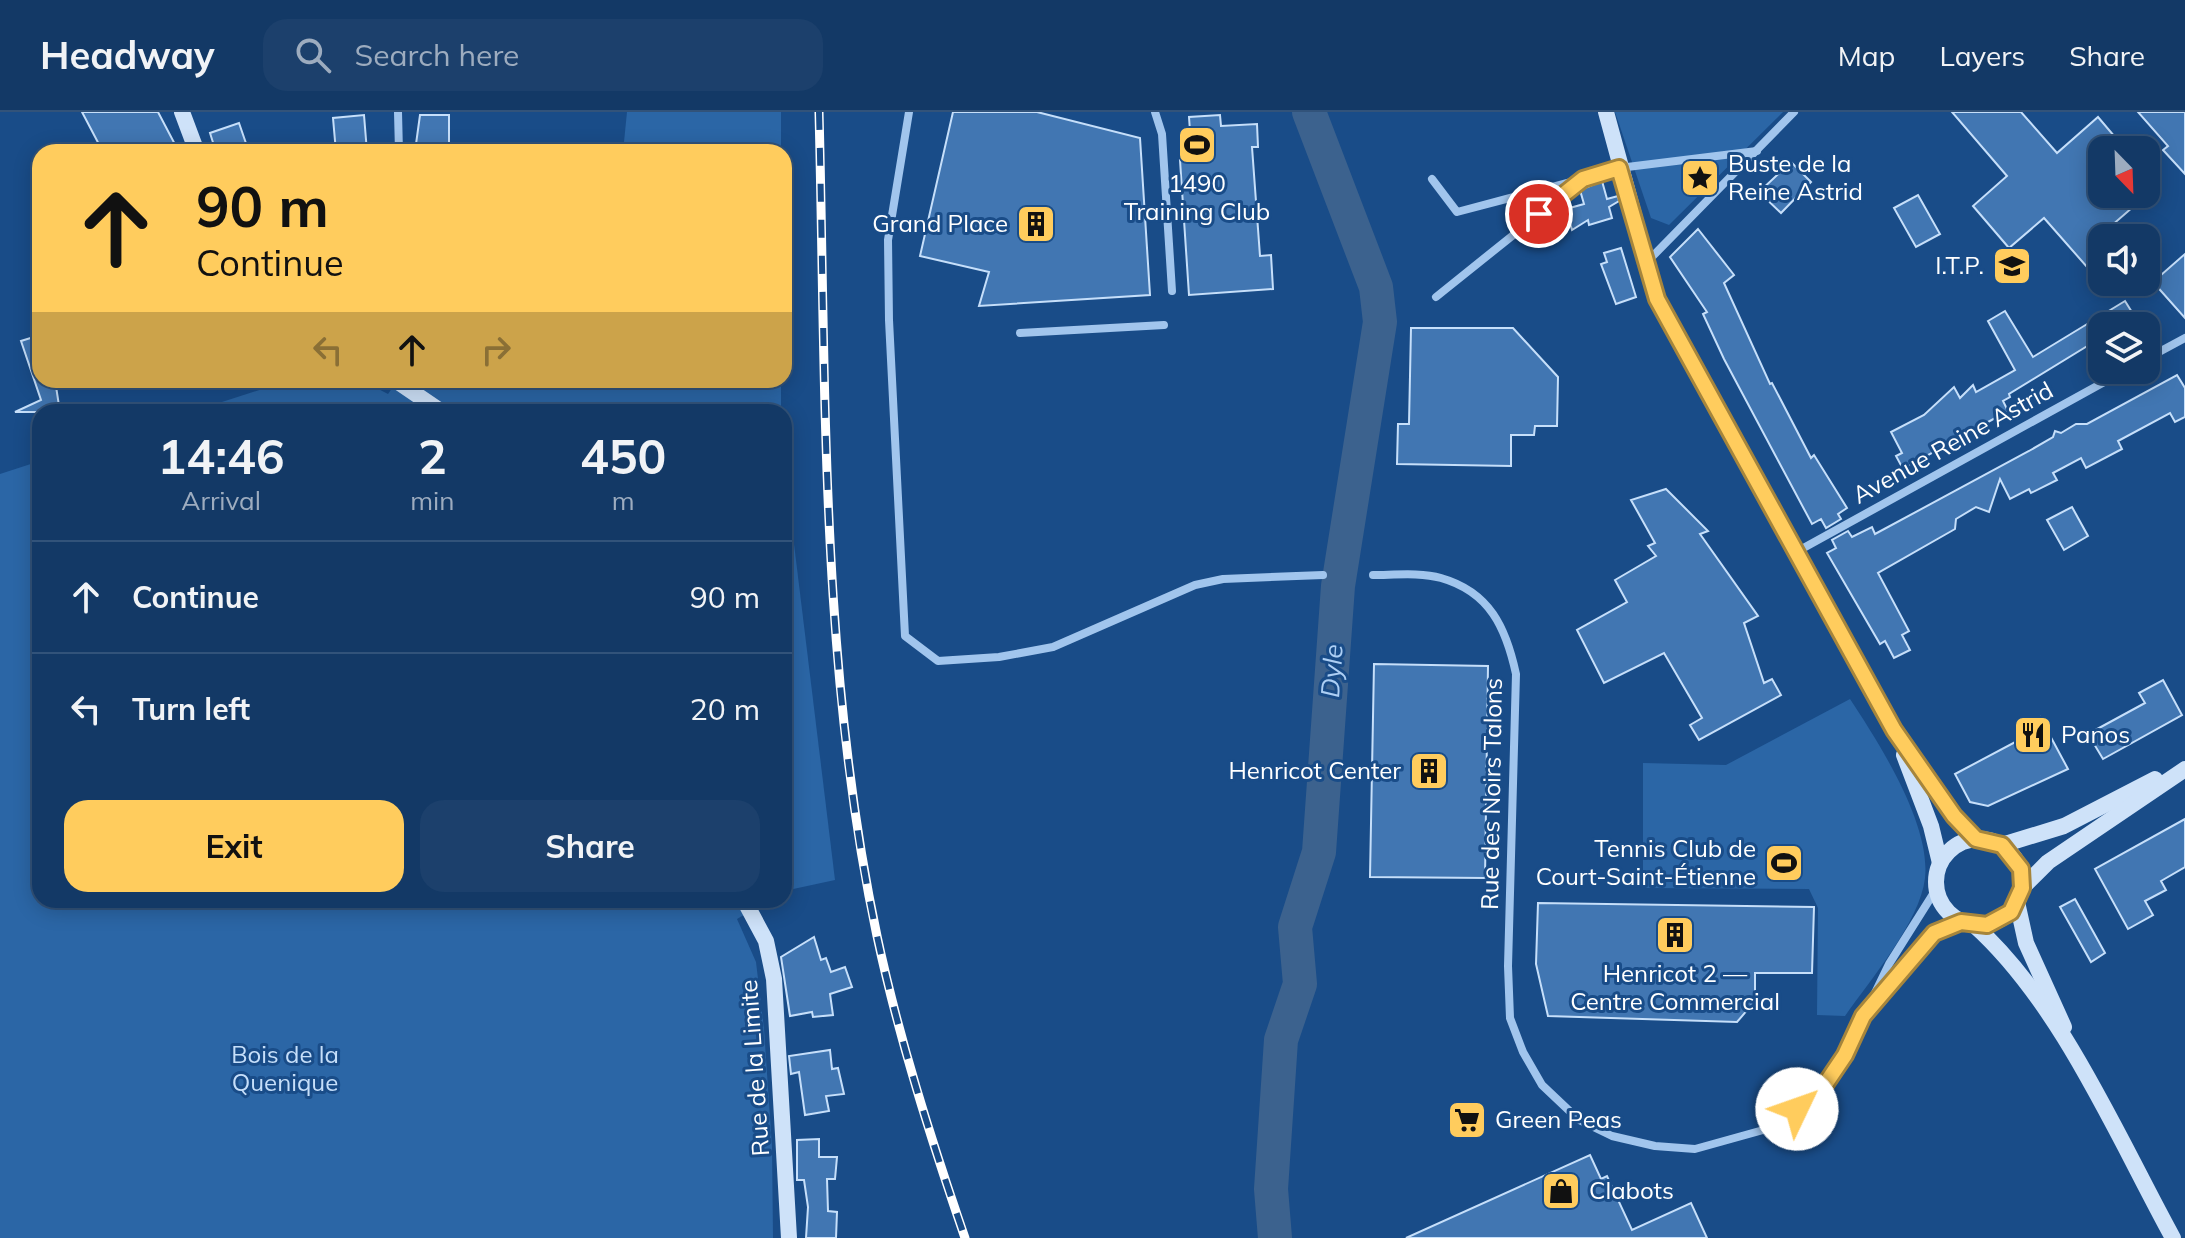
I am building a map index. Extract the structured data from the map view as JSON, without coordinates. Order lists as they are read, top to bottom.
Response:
{
  "streets": {
    "main road": ["Rue de la Limite"],
    "street": ["Avenue Reine Astrid", "Rue des Noirs Talons"]
  },
  "water": ["Dyle"],
  "parks": ["Bois de la Quenique"],
  "places": {
    "sports": ["1490 Training Club", "Tennis Club de Court-Saint-Étienne"],
    "place": ["Buste de la Reine Astrid"],
    "building": ["Grand Place", "Henricot Center", "Henricot 2 — Centre Commercial"],
    "school or university": ["I.T.P."],
    "restaurant": ["Panos"],
    "supermarket": ["Green Peas"],
    "shop": ["Clabots"]
  },
  "north": "bottom right",
  "page": {
    "header": "Headway",
    "search": "Search here",
    "nav": ["Map", "Layers", "Share"],
    "turn": ["90 m", "Continue"],
    "eta": [
      "14:46",
      "Arrival",
      "2",
      "min",
      "450",
      "m"
    ],
    "list": [
      {
        "name": "Continue",
        "value": "90 m"
      },
      {
        "name": "Turn left",
        "value": "20 m"
      }
    ],
    "buttons": ["Exit", "Share"]
  }
}
